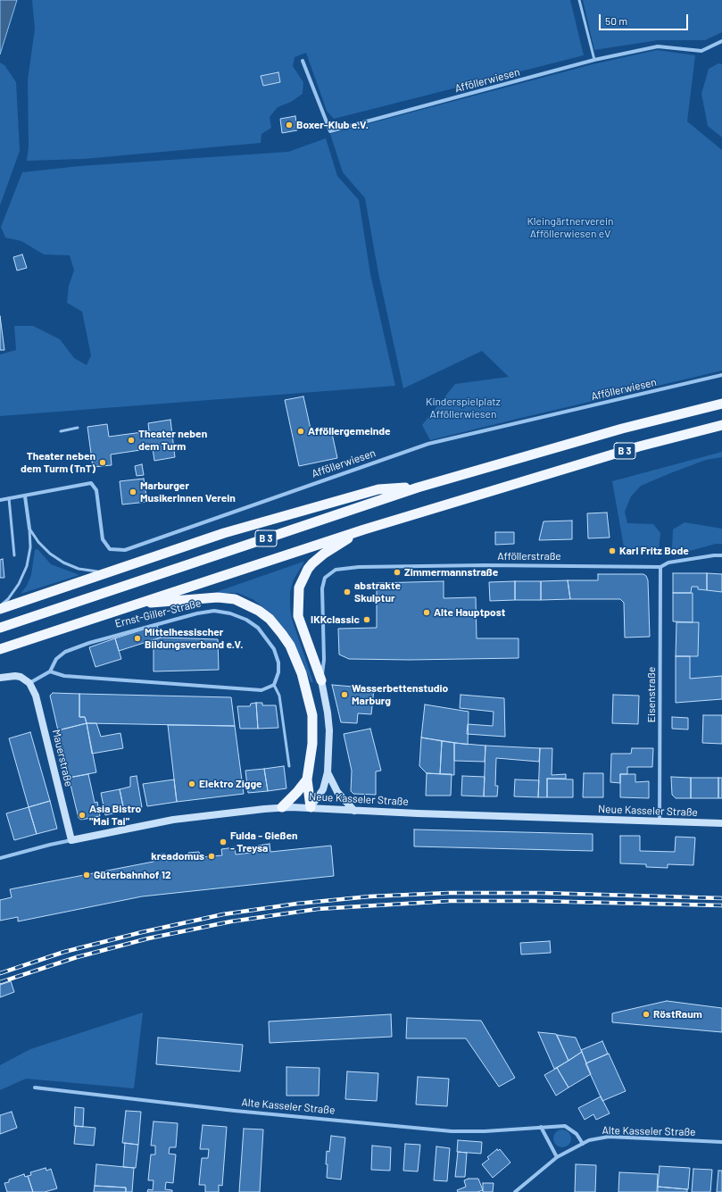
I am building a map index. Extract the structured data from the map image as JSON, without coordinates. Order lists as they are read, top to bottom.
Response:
{
  "streets": {
    "highway": ["B 3"],
    "main road": ["Mauerstraße", "Neue Kasseler Straße"],
    "street": [
      "Afföllerwiesen",
      "Afföllerstraße",
      "Ernst-Giller-Straße",
      "Eisenstraße",
      "Alte Kasseler Straße"
    ]
  },
  "crossings": [
    ["Afföllerstraße", "Eisenstraße"],
    ["Eisenstraße", "Neue Kasseler Straße"],
    ["Mauerstraße", "Neue Kasseler Straße"]
  ],
  "parks": ["Kleingärtnerverein Afföllerwiesen eV", "Kinderspielplatz Afföllerwiesen"],
  "places": [
    "Boxer-Klub e.V.",
    "Afföllergemeinde",
    "Theater neben dem Turm",
    "Theater neben dem Turm (TnT)",
    "Marburger MusikerInnen Verein",
    "Karl Fritz Bode",
    "Zimmermannstraße",
    "abstrakte Skulptur",
    "Alte Hauptpost",
    "IKKclassic",
    "Mittelhessischer Bildungsverband e.V.",
    "Wasserbettenstudio Marburg",
    "Elektro Zigge",
    "Asia Bistro \"Mai Tai\"",
    "Fulda - Gießen - Treysa",
    "kreadomus",
    "Güterbahnhof 12",
    "RöstRaum"
  ],
  "scale_bar": "50 m"
}
